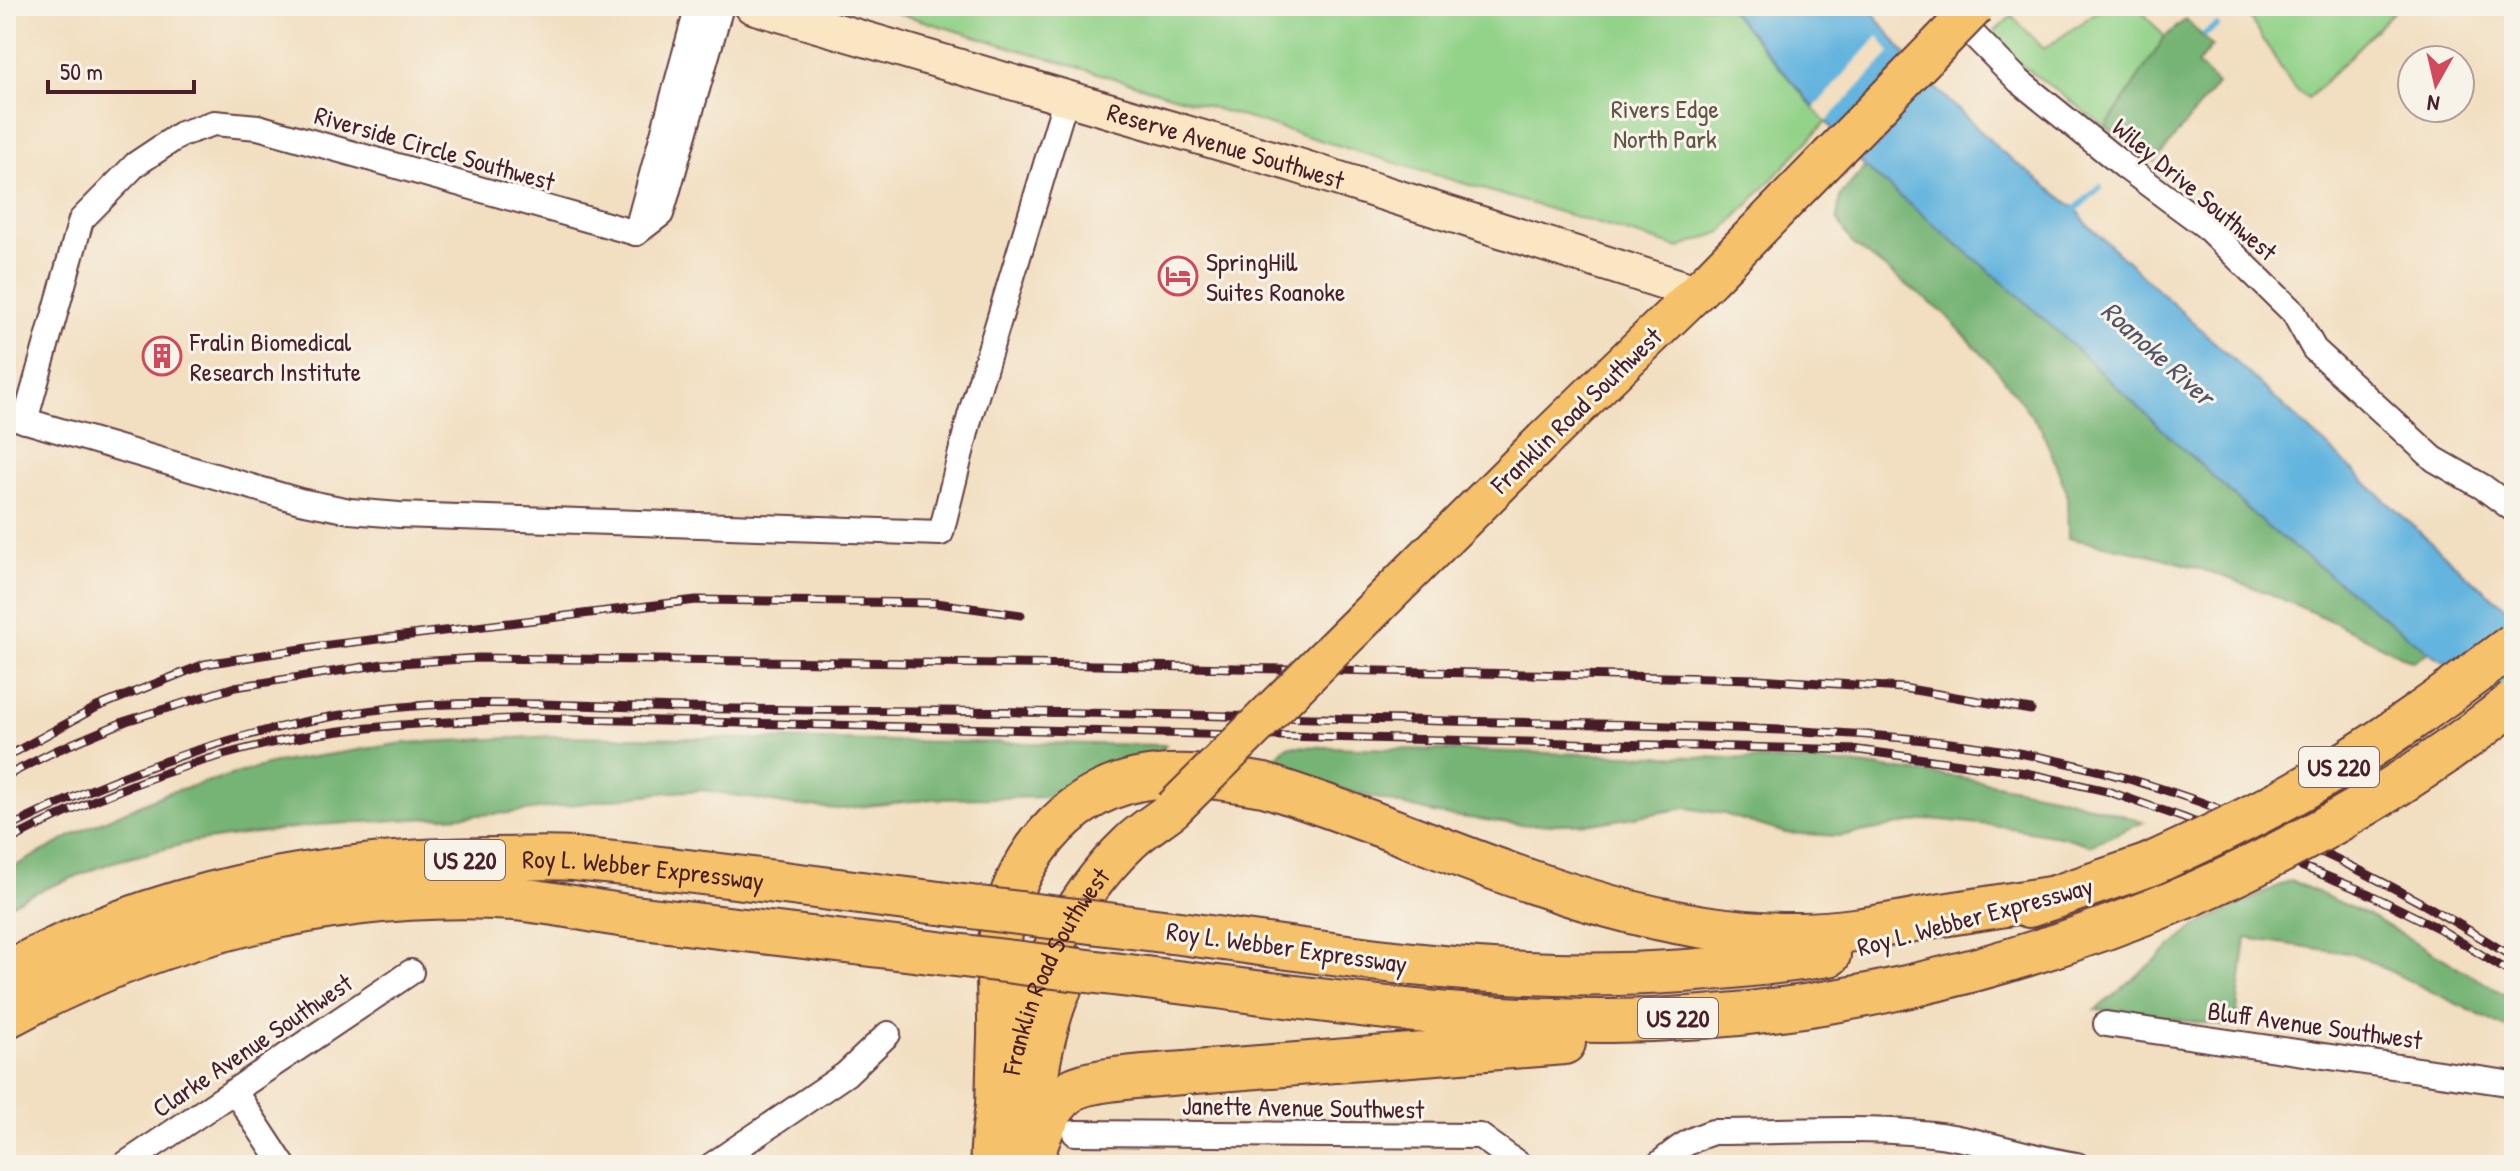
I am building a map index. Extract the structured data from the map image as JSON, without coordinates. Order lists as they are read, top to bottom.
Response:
{
  "streets": {
    "highway": ["US 220", "Roy L. Webber Expressway"],
    "main road": ["Reserve Avenue Southwest", "Franklin Road Southwest"],
    "street": [
      "Riverside Circle Southwest",
      "Wiley Drive Southwest",
      "Bluff Avenue Southwest",
      "Clarke Avenue Southwest",
      "Janette Avenue Southwest"
    ]
  },
  "crossings": [
    ["Reserve Avenue Southwest", "Riverside Circle Southwest"],
    ["Reserve Avenue Southwest", "Franklin Road Southwest"]
  ],
  "water": ["Roanoke River"],
  "parks": ["Rivers Edge North Park"],
  "places": {
    "hotel": ["SpringHill Suites Roanoke"],
    "building": ["Fralin Biomedical Research Institute"]
  },
  "scale_bar": "50 m",
  "north": "bottom"
}
